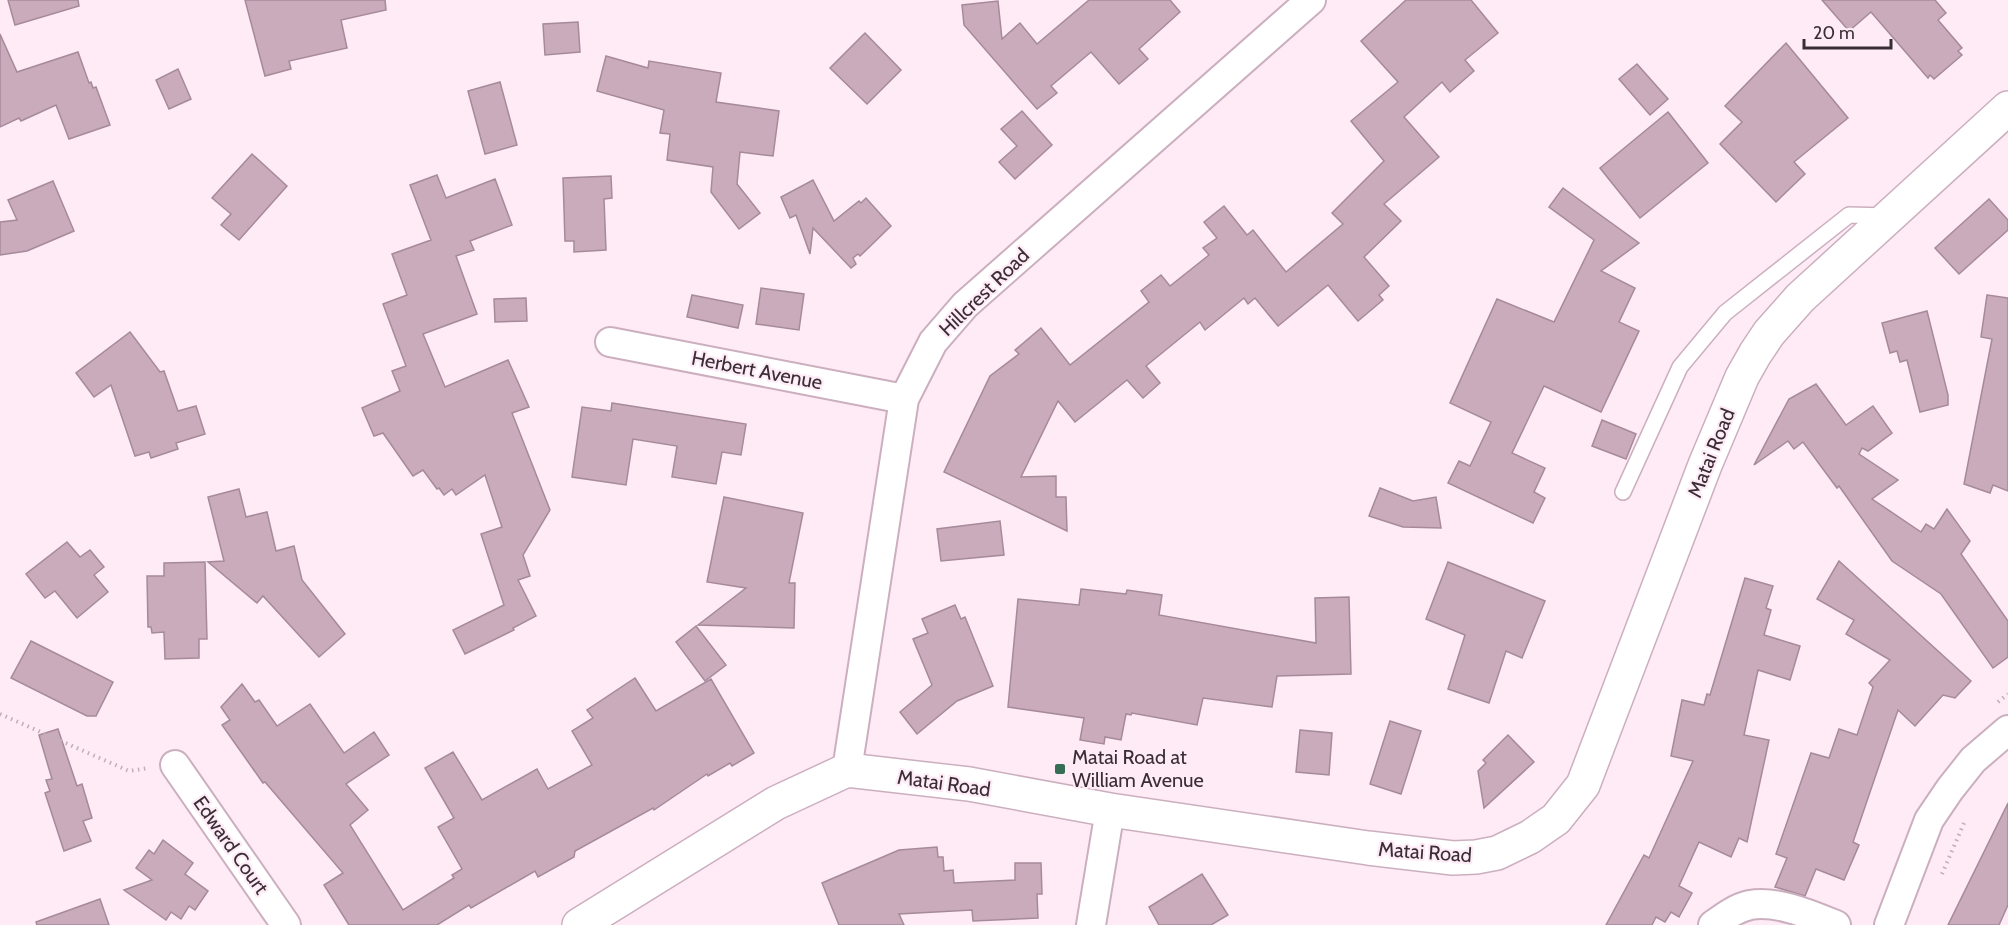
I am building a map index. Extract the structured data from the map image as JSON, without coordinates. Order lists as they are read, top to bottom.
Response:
{
  "streets": {
    "street": [
      "Hillcrest Road",
      "Herbert Avenue",
      "Matai Road",
      "Edward Court"
    ]
  },
  "crossings": [
    ["Hillcrest Road", "Herbert Avenue"],
    ["Hillcrest Road", "Matai Road"]
  ],
  "places": {
    "transit": ["Matai Road at William Avenue"]
  },
  "scale_bar": "20 m"
}
